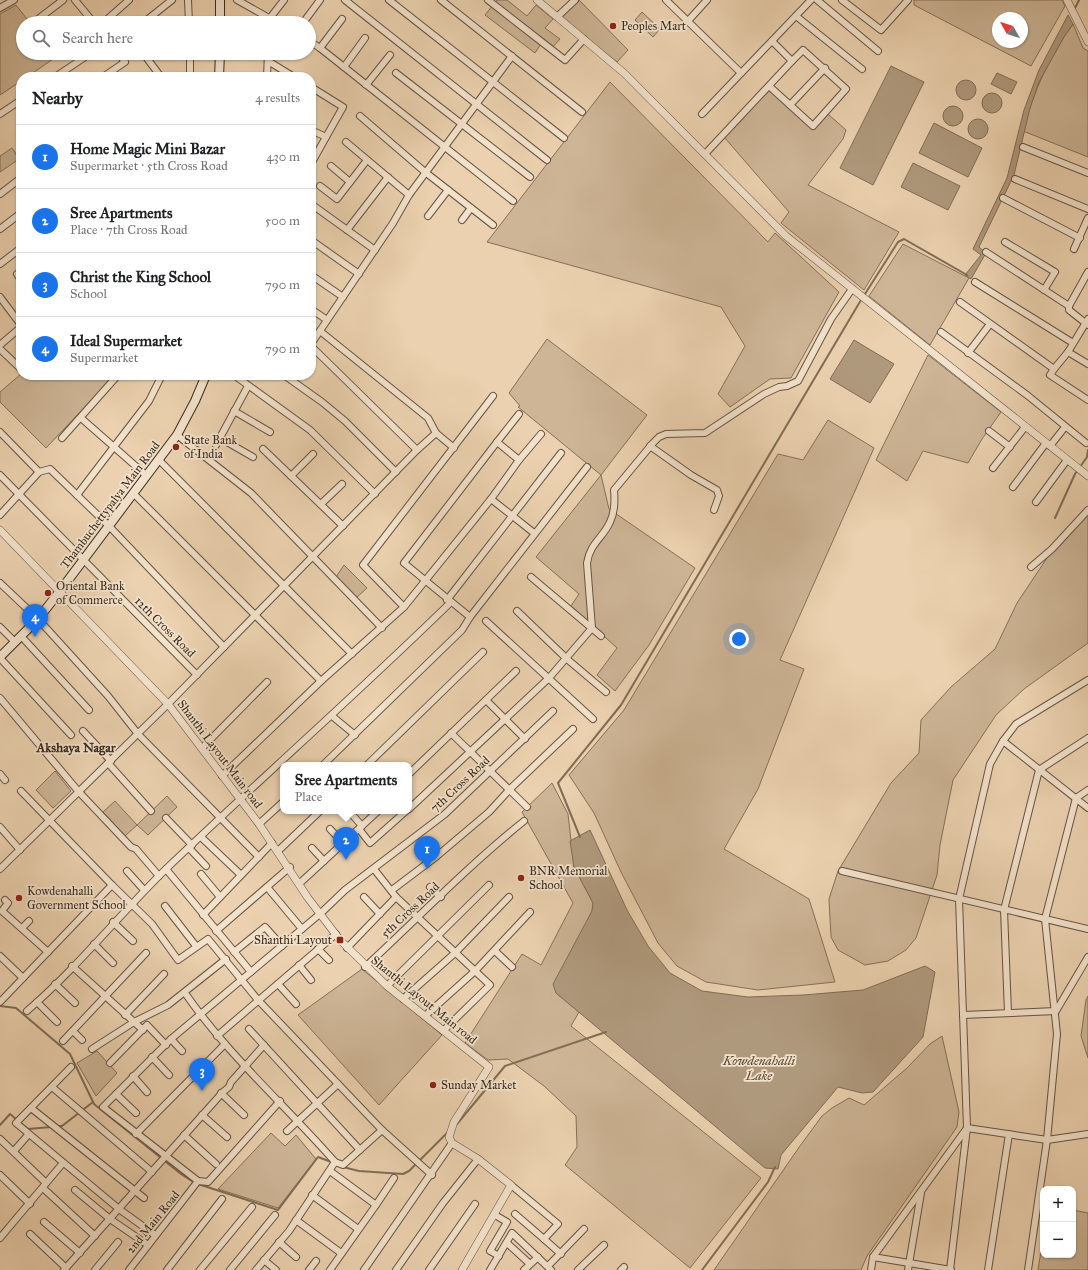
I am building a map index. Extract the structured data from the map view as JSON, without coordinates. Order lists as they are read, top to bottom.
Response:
{
  "streets": {
    "main road": ["Thambuchettypalya Main Road"],
    "street": [
      "12th Cross Road",
      "Shanthi Layout Main road",
      "7th Cross Road",
      "5th Cross Road",
      "2nd Main Road"
    ]
  },
  "crossings": [
    ["Thambuchettypalya Main Road", "12th Cross Road"],
    ["Thambuchettypalya Main Road", "Shanthi Layout Main road"],
    ["Shanthi Layout Main road", "7th Cross Road"],
    ["Shanthi Layout Main road", "5th Cross Road"]
  ],
  "districts": ["Akshaya Nagar"],
  "water": ["Kowdenahalli Lake"],
  "places": {
    "other": [
      "Peoples Mart",
      "State Bank of India",
      "Oriental Bank of Commerce",
      "BNR Memorial School",
      "Kowdenahalli Government School",
      "Sunday Market"
    ],
    "transit": ["Shanthi Layout"]
  },
  "north": "top left",
  "page": {
    "search": "Search here",
    "heading": ["Nearby", "4 results"],
    "list": [
      {
        "mark": "1",
        "name": "Home Magic Mini Bazar",
        "note": "Supermarket · 5th Cross Road",
        "value": "430 m"
      },
      {
        "mark": "2",
        "name": "Sree Apartments",
        "note": "Place · 7th Cross Road",
        "value": "500 m"
      },
      {
        "mark": "3",
        "name": "Christ the King School",
        "note": "School",
        "value": "790 m"
      },
      {
        "mark": "4",
        "name": "Ideal Supermarket",
        "note": "Supermarket",
        "value": "790 m"
      }
    ],
    "pins": [
      "4",
      "2",
      "1",
      "3"
    ],
    "popup": ["Sree Apartments", "Place"],
    "map_buttons": ["+", "−"]
  }
}
